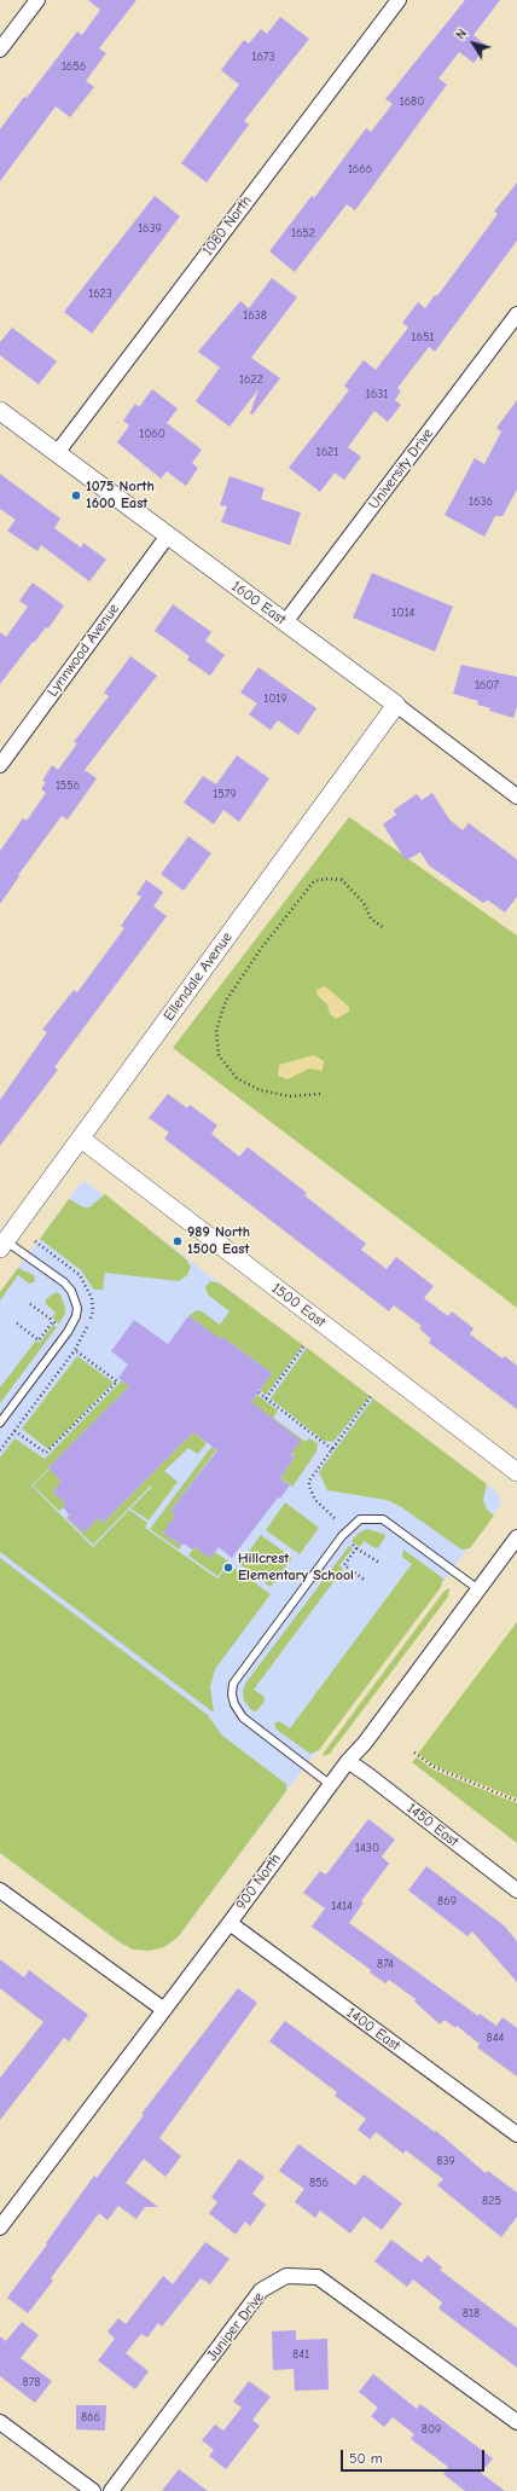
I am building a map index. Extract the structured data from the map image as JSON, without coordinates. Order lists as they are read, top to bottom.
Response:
{
  "streets": {
    "street": [
      "1080 North",
      "University Drive",
      "1600 East",
      "Lynnwood Avenue",
      "Ellendale Avenue",
      "1500 East",
      "1450 East",
      "900 North",
      "1400 East",
      "Juniper Drive"
    ]
  },
  "crossings": [
    ["1080 North", "1600 East"],
    ["University Drive", "1600 East"],
    ["1600 East", "Lynnwood Avenue"],
    ["1600 East", "Ellendale Avenue"],
    ["Ellendale Avenue", "1500 East"],
    ["1450 East", "900 North"],
    ["900 North", "1400 East"]
  ],
  "places": ["1075 North 1600 East", "989 North 1500 East", "Hillcrest Elementary School"],
  "house_numbers": [
    "1673",
    "1656",
    "1680",
    "1666",
    "1639",
    "1652",
    "1623",
    "1638",
    "1651",
    "1622",
    "1631",
    "1060",
    "1621",
    "1636",
    "1014",
    "1607",
    "1019",
    "1556",
    "1579",
    "1430",
    "869",
    "1414",
    "874",
    "844",
    "839",
    "856",
    "825",
    "818",
    "841",
    "878",
    "866",
    "809"
  ],
  "scale_bar": "50 m",
  "north": "top left"
}
